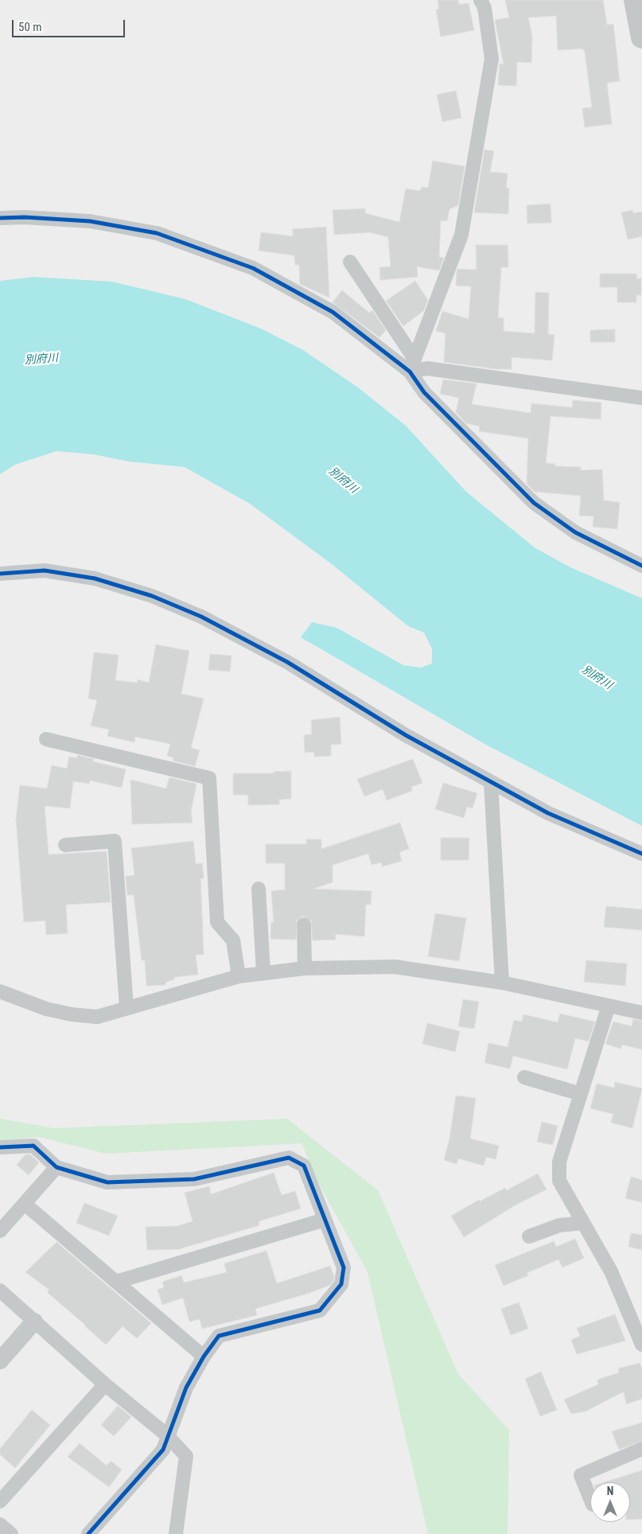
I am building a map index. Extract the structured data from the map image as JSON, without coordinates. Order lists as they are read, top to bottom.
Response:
{
  "water": ["別府川"],
  "scale_bar": "50 m",
  "north": "top"
}
